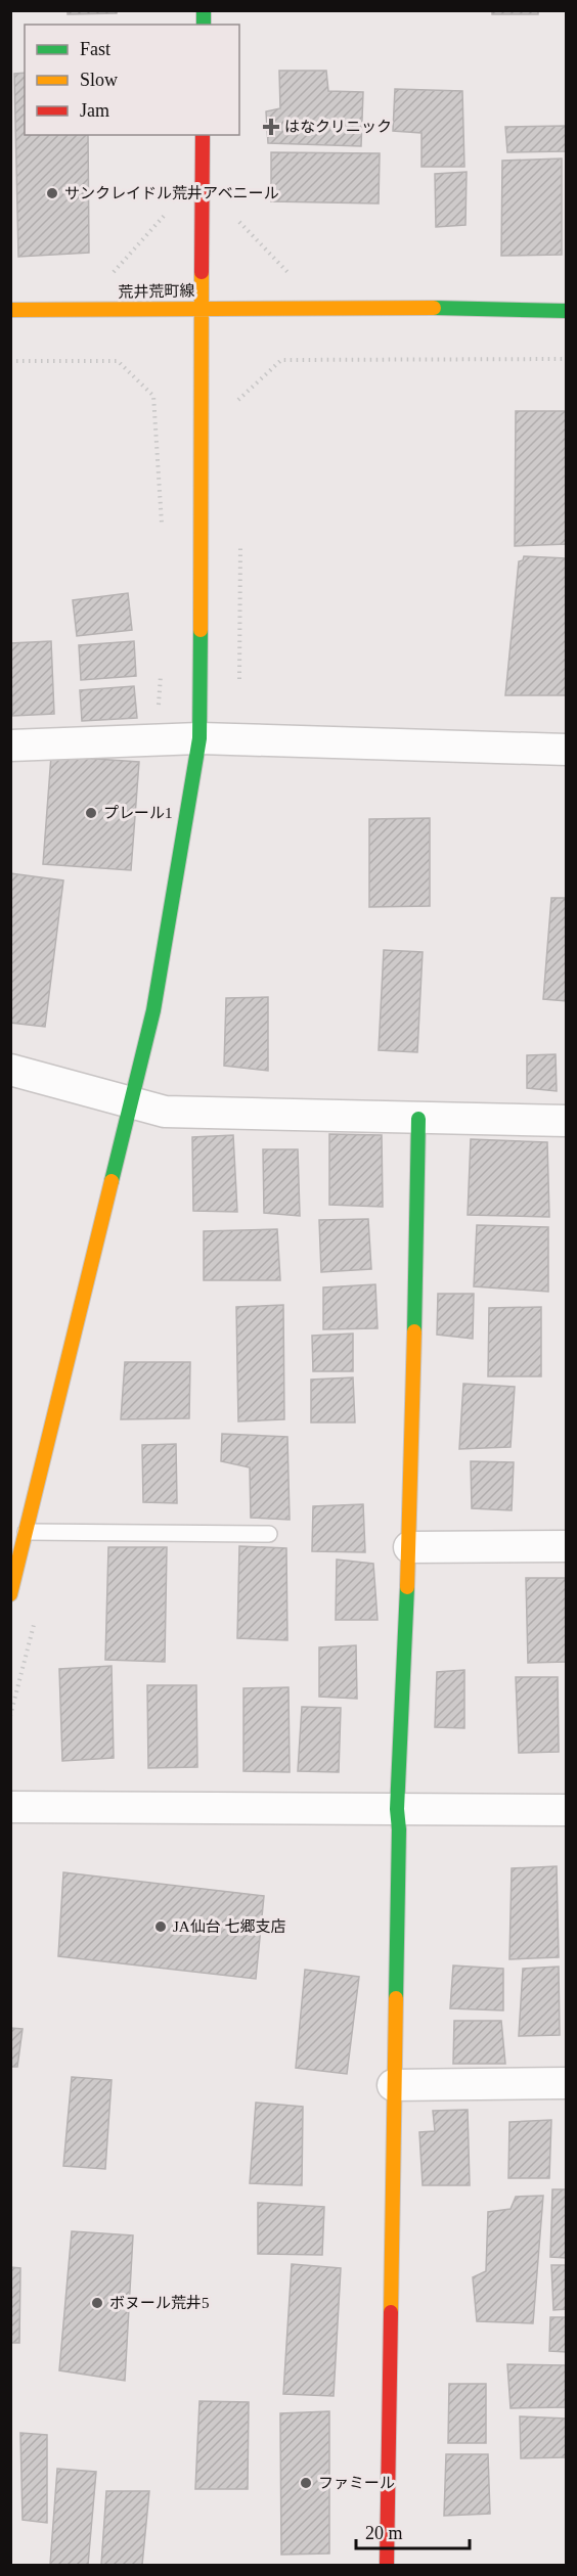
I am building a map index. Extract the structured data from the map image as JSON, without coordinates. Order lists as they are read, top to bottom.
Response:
{
  "streets": {
    "street": ["荒井荒町線"]
  },
  "places": {
    "health": ["はなクリニック"],
    "other": [
      "サンクレイドル荒井アベニール",
      "プレール1",
      "JA仙台 七郷支店",
      "ボヌール荒井5",
      "ファミール"
    ]
  },
  "legend": ["Fast", "Slow", "Jam"],
  "scale_bar": "20 m"
}
